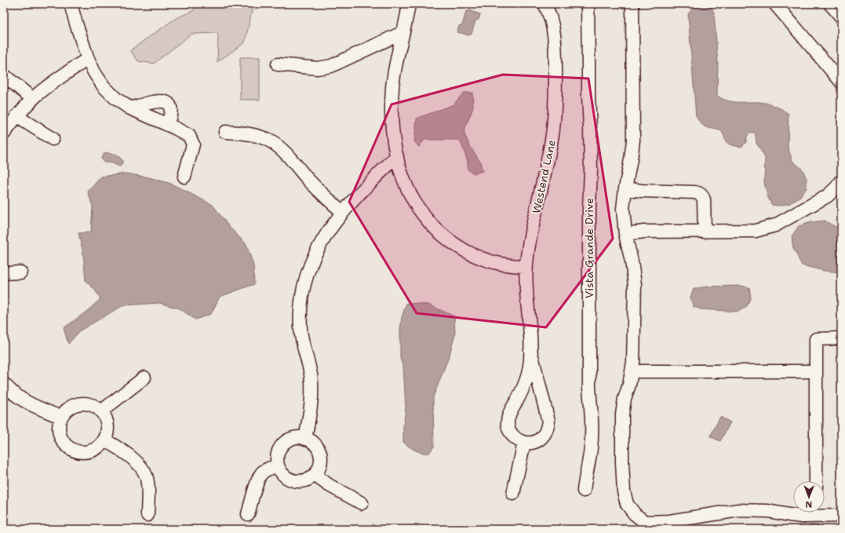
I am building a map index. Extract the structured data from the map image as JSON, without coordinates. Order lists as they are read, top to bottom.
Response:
{
  "streets": {
    "street": ["Westend Lane", "Vista Grande Drive"]
  },
  "north": "bottom"
}
